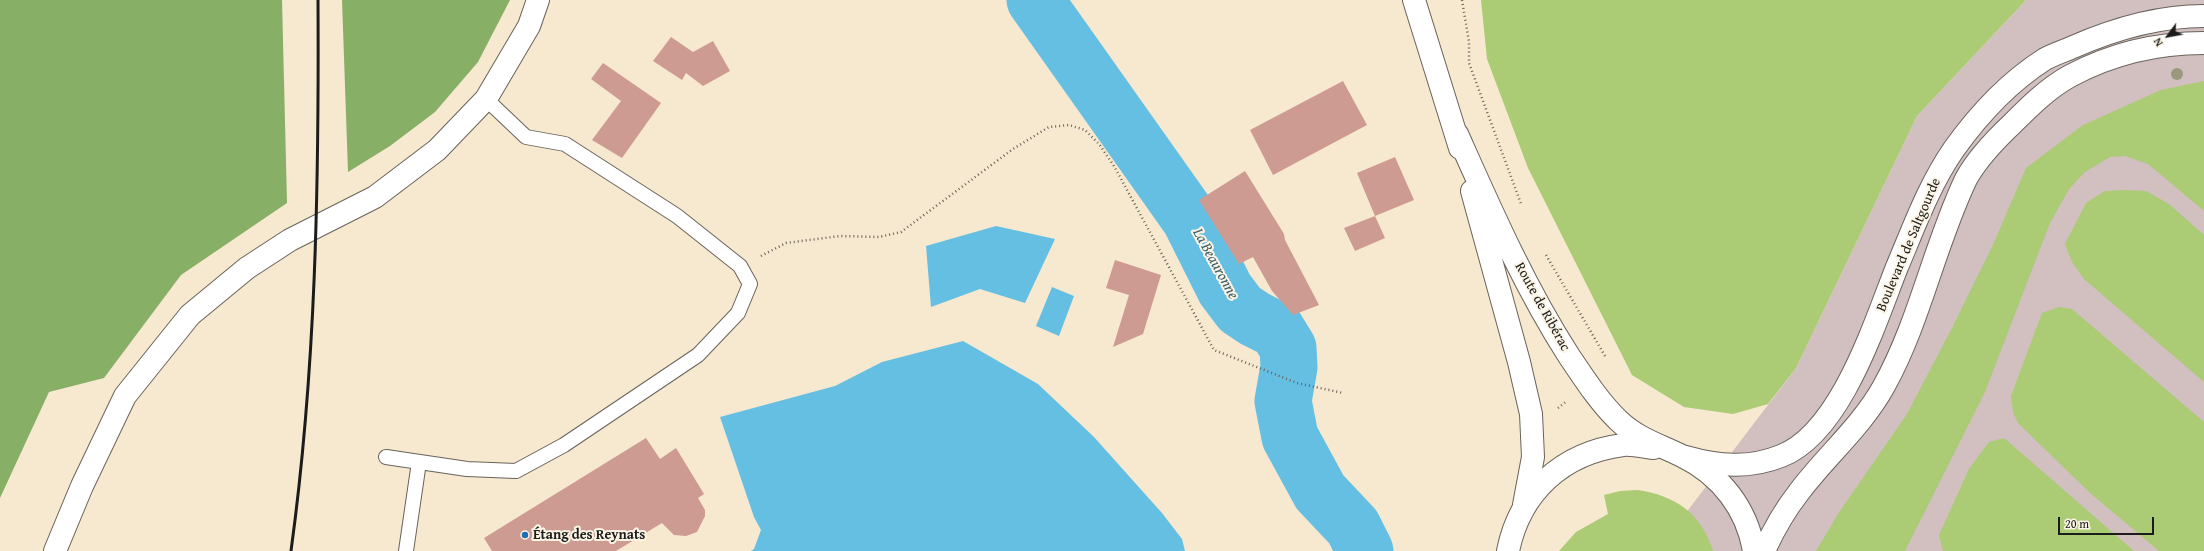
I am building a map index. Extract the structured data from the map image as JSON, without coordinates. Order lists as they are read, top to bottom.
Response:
{
  "streets": {
    "main road": ["Boulevard de Saltgourde", "Route de Ribérac"]
  },
  "crossings": [
    ["Boulevard de Saltgourde", "Route de Ribérac"]
  ],
  "water": ["La Beauronne"],
  "places": ["Étang des Reynats"],
  "scale_bar": "20 m",
  "north": "bottom left"
}
